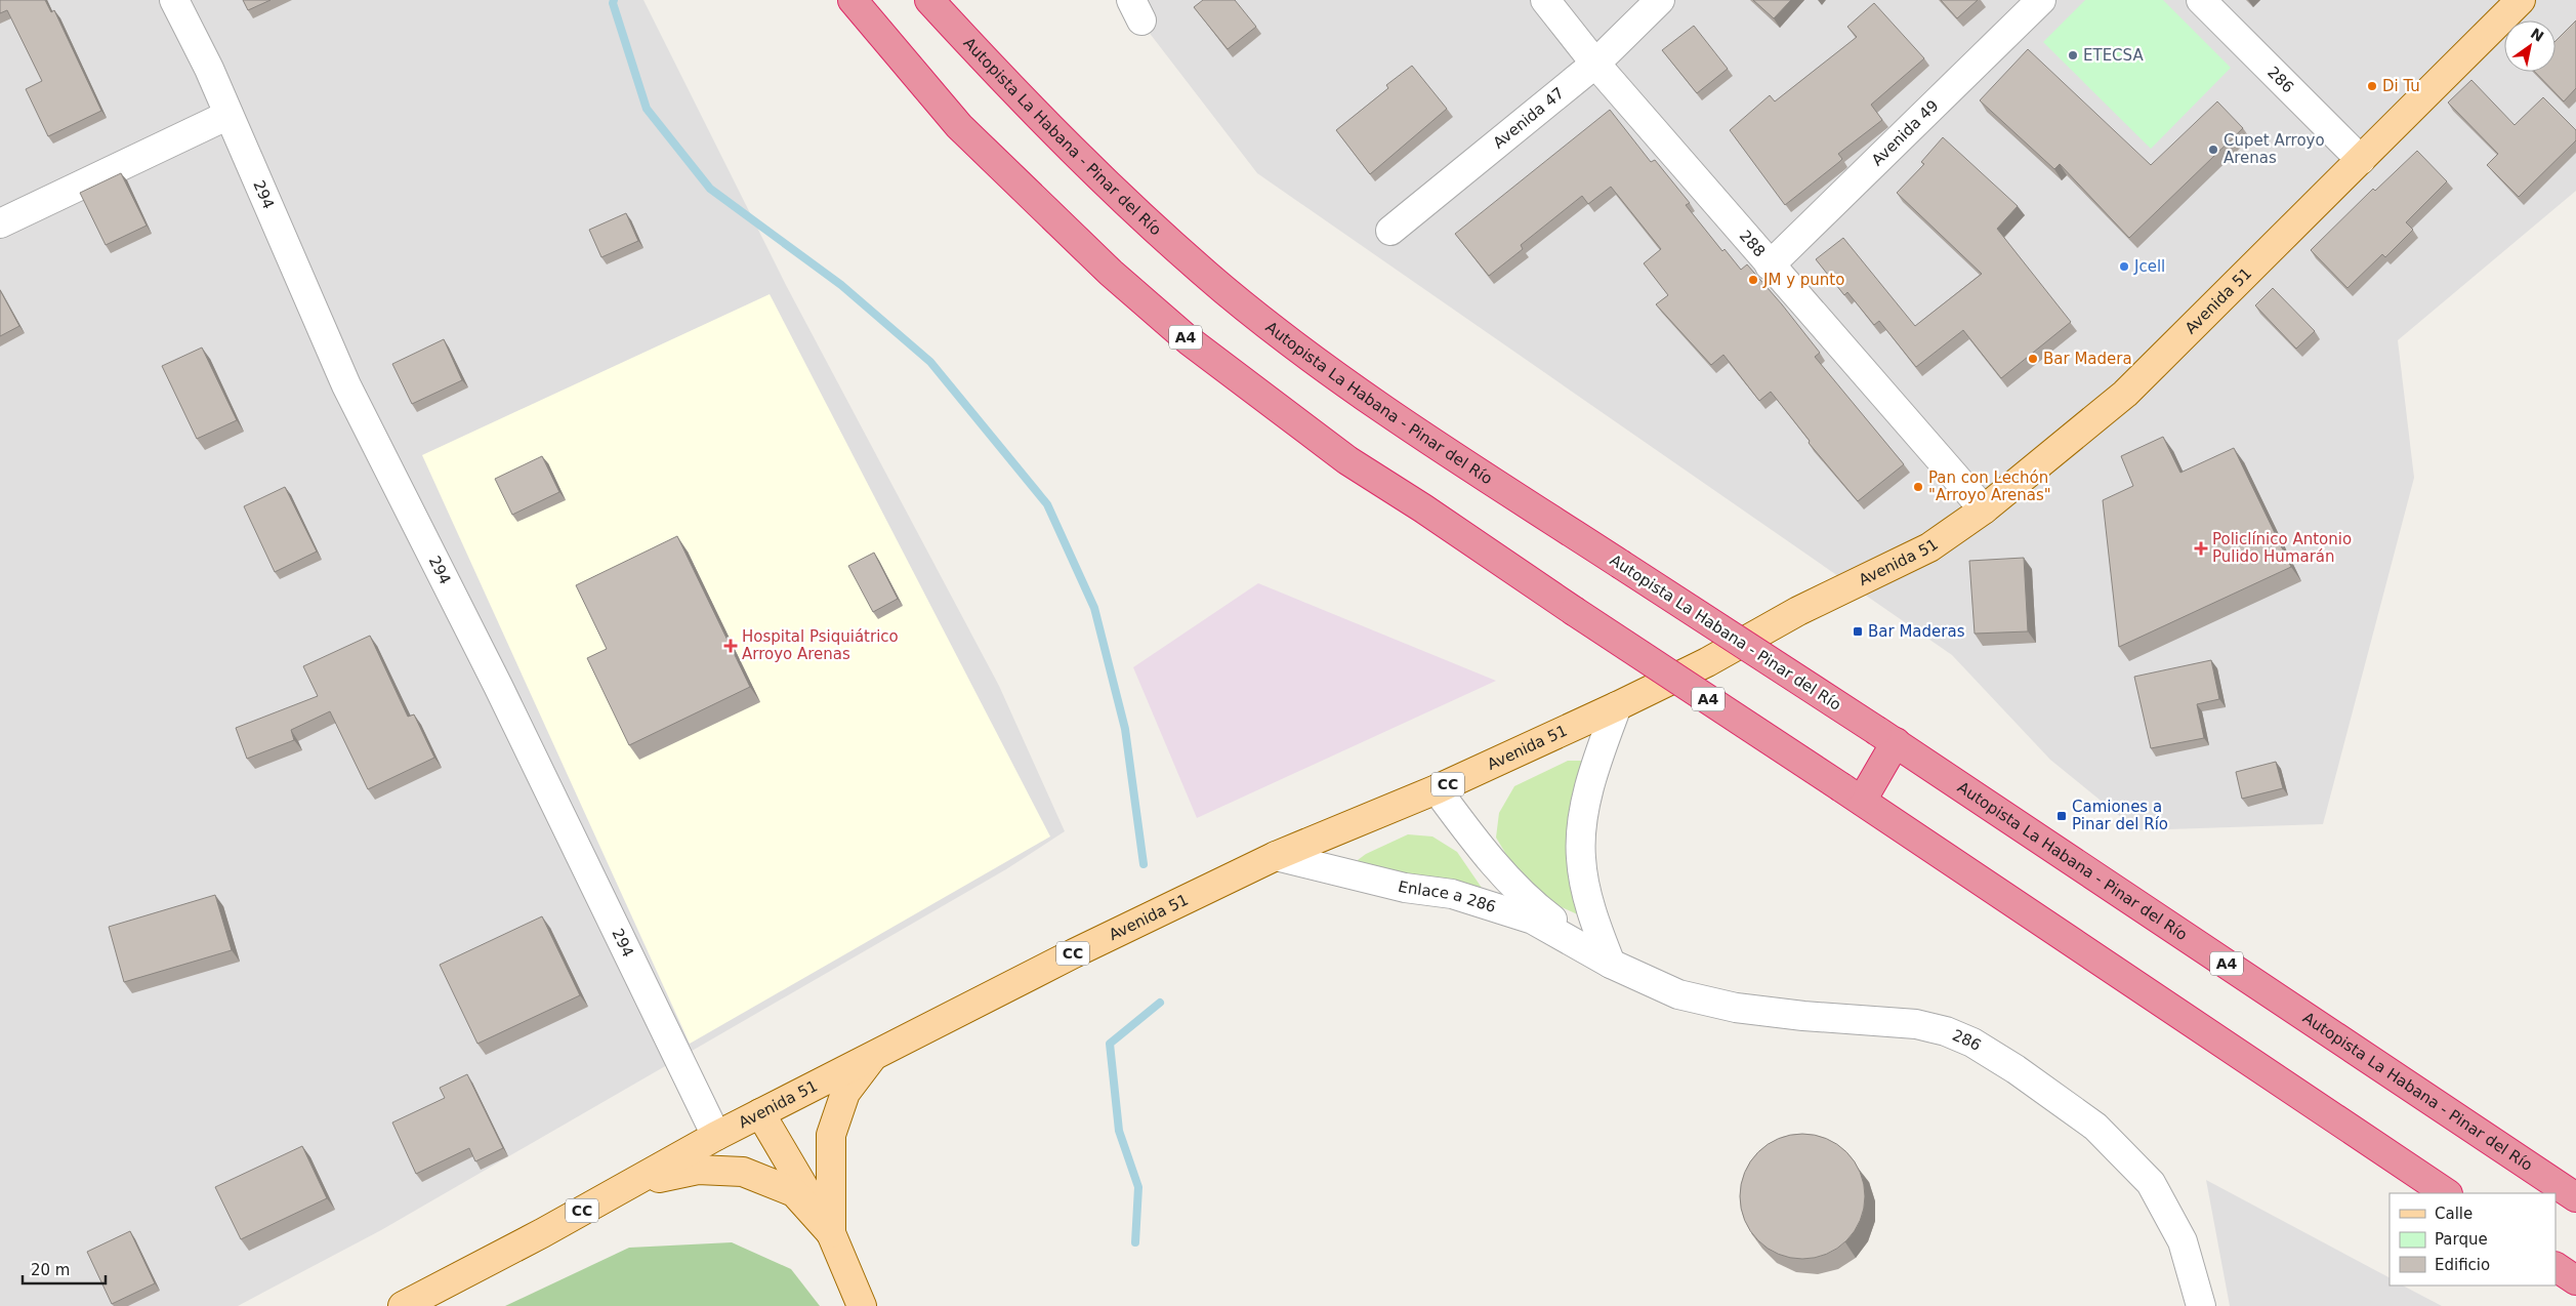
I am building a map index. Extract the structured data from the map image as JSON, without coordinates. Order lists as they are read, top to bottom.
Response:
{
  "streets": {
    "highway": ["Autopista La Habana - Pinar del Río", "A4"],
    "main road": ["Avenida 51", "CC"],
    "street": [
      "286",
      "Avenida 47",
      "Avenida 49",
      "294",
      "288",
      "Enlace a 286"
    ]
  },
  "crossings": [
    ["286", "Avenida 51"],
    ["286", "Enlace a 286"],
    ["Avenida 47", "288"],
    ["Avenida 49", "288"],
    ["294", "Avenida 51"],
    ["288", "Avenida 51"],
    ["Avenida 51", "Enlace a 286"]
  ],
  "places": {
    "other": [
      "ETECSA",
      "Di Tu",
      "Cupet Arroyo Arenas",
      "Jcell",
      "JM y punto",
      "Bar Madera",
      "Pan con Lechón \"Arroyo Arenas\""
    ],
    "health": ["Policlínico Antonio Pulido Humarán", "Hospital Psiquiátrico Arroyo Arenas"],
    "transit": ["Bar Maderas", "Camiones a Pinar del Río"]
  },
  "legend": ["Calle", "Parque", "Edificio"],
  "scale_bar": "20 m",
  "north": "top right"
}
